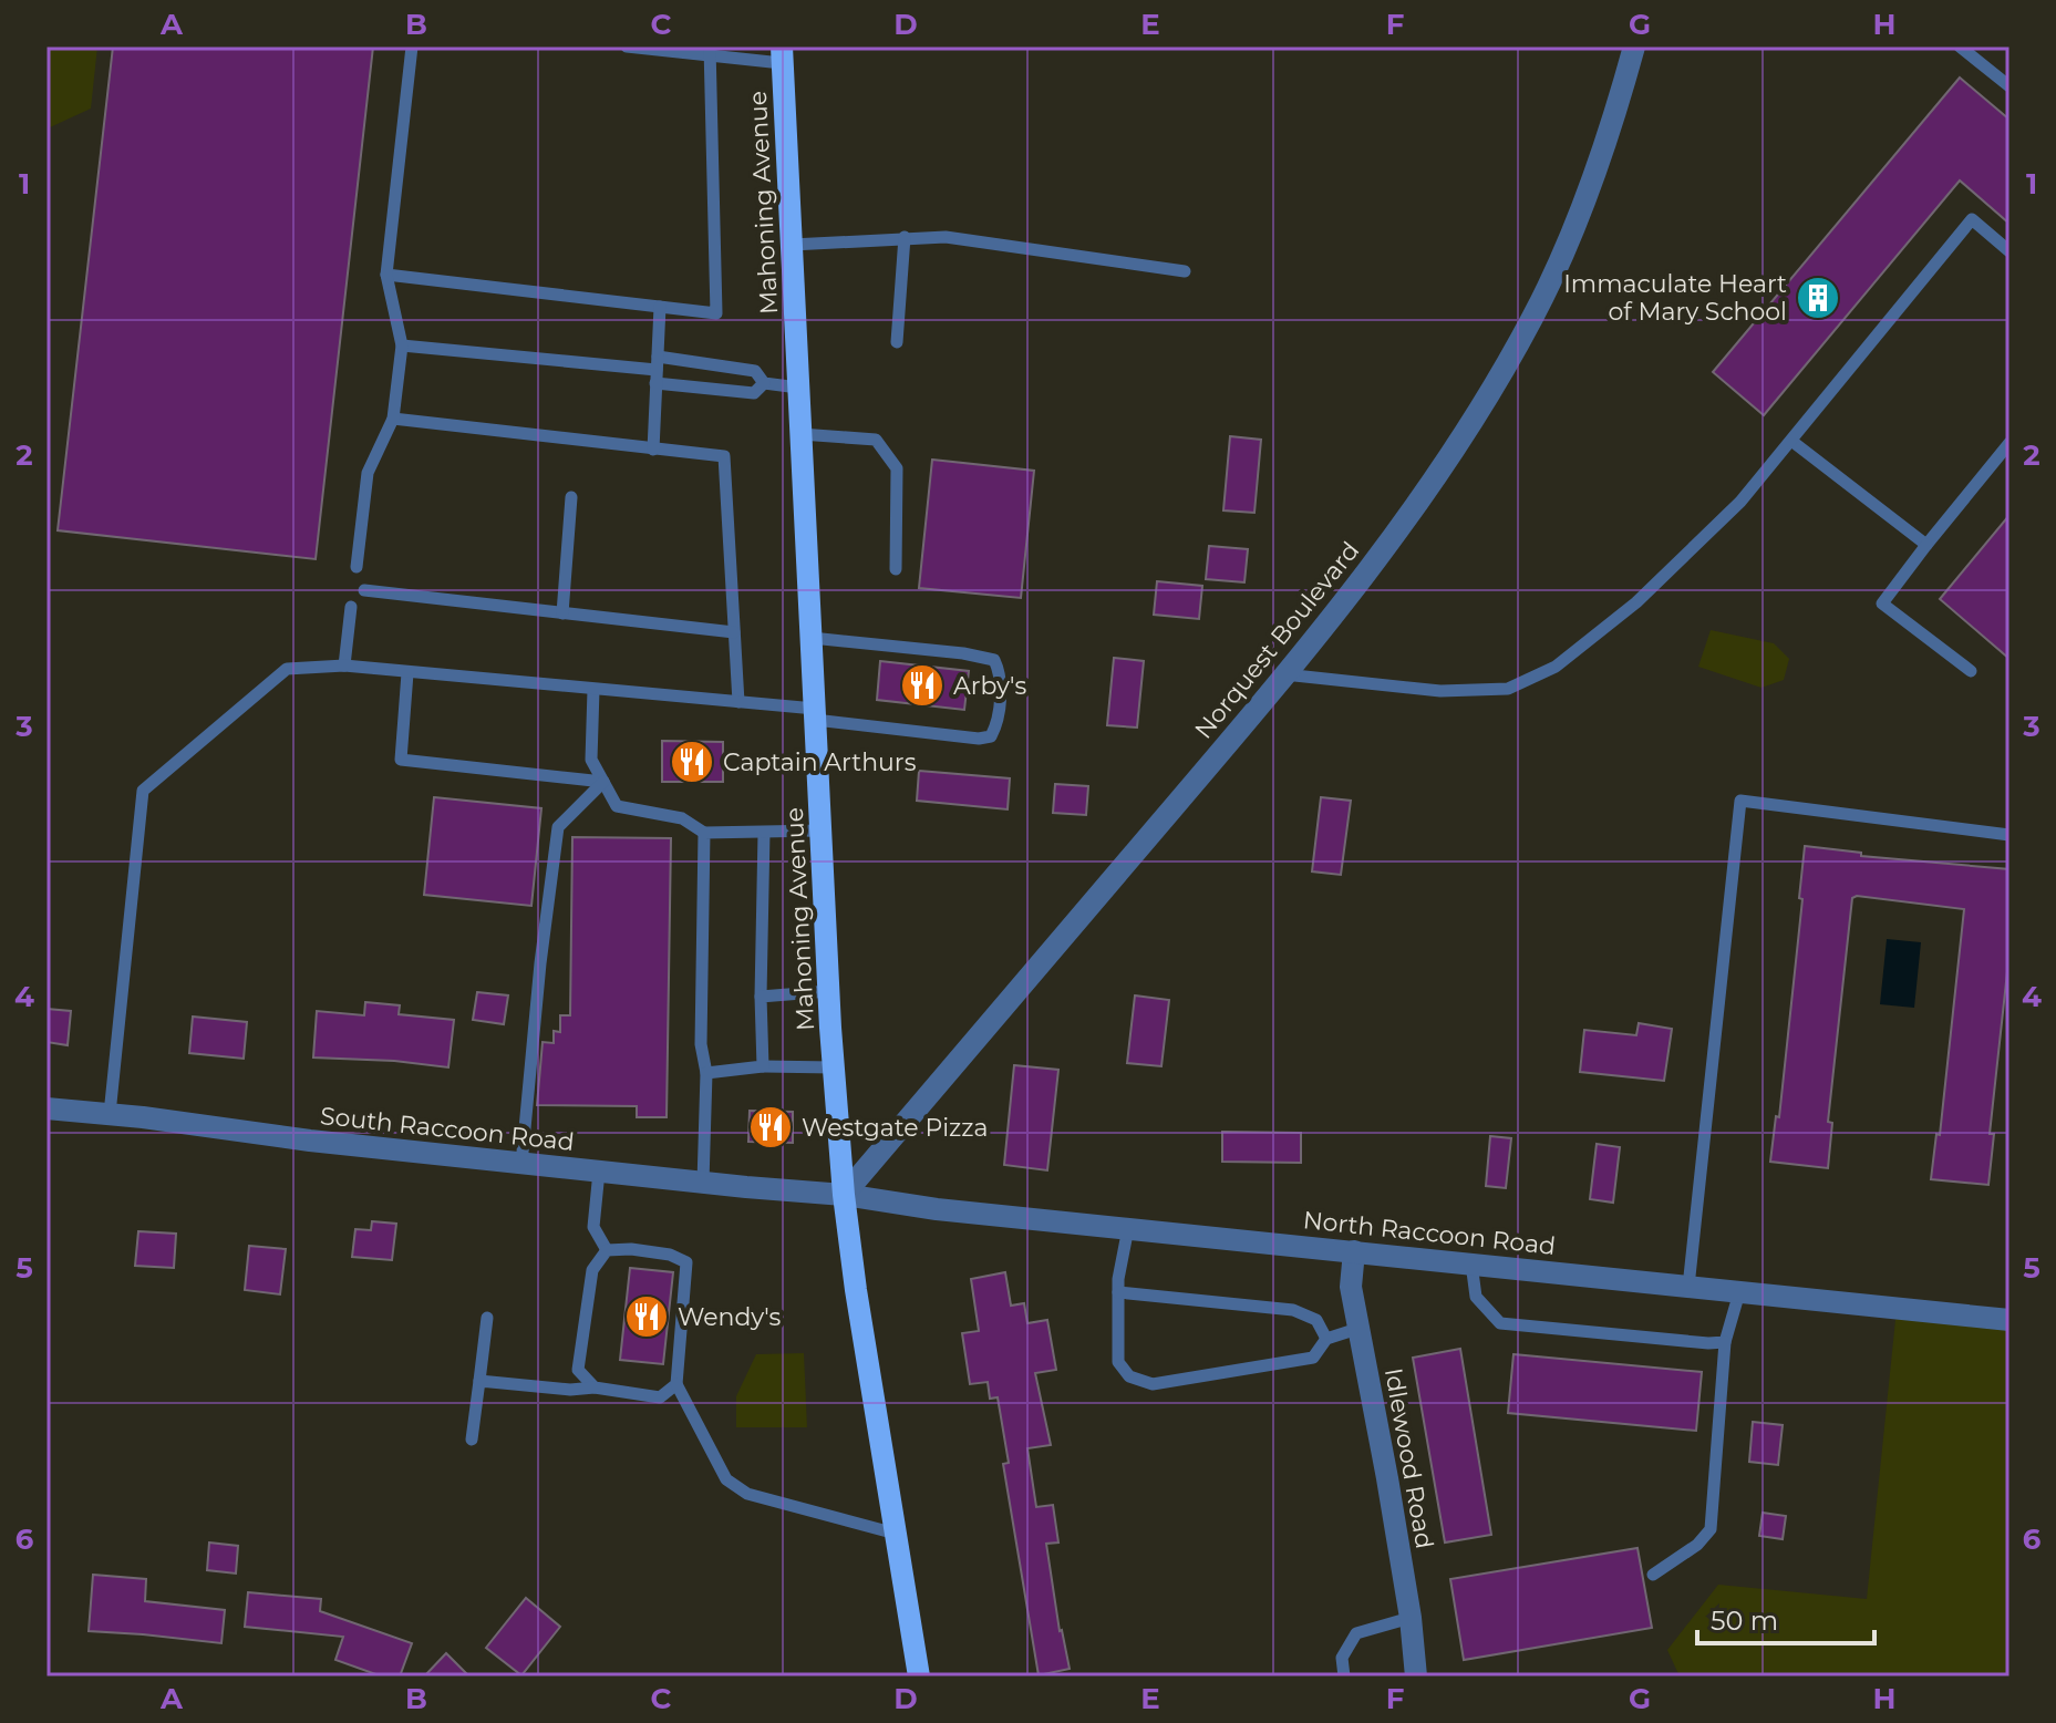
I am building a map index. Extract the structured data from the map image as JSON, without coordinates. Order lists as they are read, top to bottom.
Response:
{
  "streets": {
    "main road": ["Mahoning Avenue"],
    "street": [
      "Norquest Boulevard",
      "South Raccoon Road",
      "North Raccoon Road",
      "Idlewood Road"
    ]
  },
  "crossings": [
    ["Mahoning Avenue", "Norquest Boulevard"],
    ["Mahoning Avenue", "South Raccoon Road"],
    ["Mahoning Avenue", "North Raccoon Road"],
    ["Norquest Boulevard", "South Raccoon Road"],
    ["Norquest Boulevard", "North Raccoon Road"],
    ["South Raccoon Road", "North Raccoon Road"],
    ["North Raccoon Road", "Idlewood Road"]
  ],
  "places": {
    "building": ["Immaculate Heart of Mary School"],
    "restaurant": [
      "Arby's",
      "Captain Arthurs",
      "Westgate Pizza",
      "Wendy's"
    ]
  },
  "scale_bar": "50 m",
  "grid": {
    "columns": [
      "A",
      "B",
      "C",
      "D",
      "E",
      "F",
      "G",
      "H"
    ],
    "rows": [
      "1",
      "2",
      "3",
      "4",
      "5",
      "6"
    ]
  }
}
